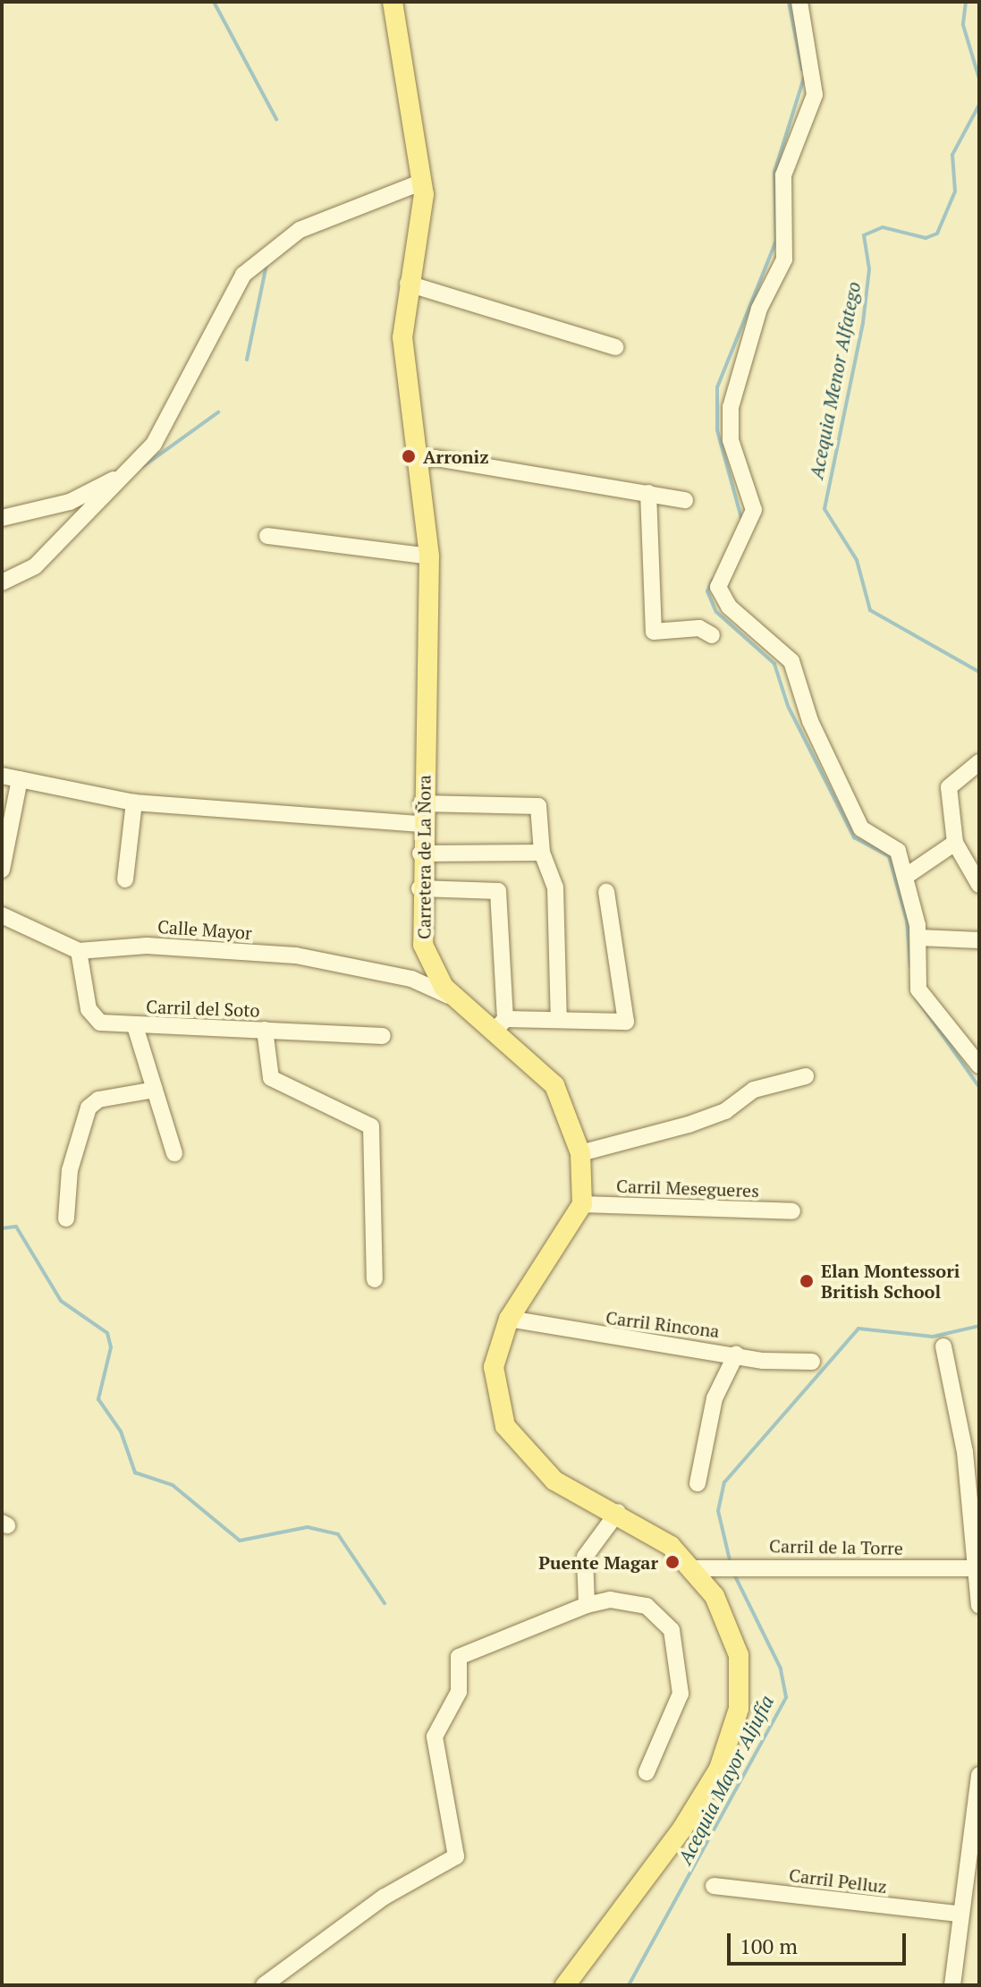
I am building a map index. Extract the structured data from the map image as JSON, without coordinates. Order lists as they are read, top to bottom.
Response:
{
  "streets": {
    "main road": ["Carretera de La Ñora"],
    "street": [
      "Calle Mayor",
      "Carril del Soto",
      "Carril Mesegueres",
      "Carril Rincona",
      "Carril de la Torre",
      "Carril Pelluz"
    ]
  },
  "crossings": [
    ["Carretera de La Ñora", "Calle Mayor"],
    ["Carretera de La Ñora", "Carril Mesegueres"],
    ["Calle Mayor", "Carril del Soto"]
  ],
  "water": ["Acequia Menor Alfatego", "Acequia Mayor Aljufía"],
  "places": ["Arroniz", "Elan Montessori British School", "Puente Magar"],
  "scale_bar": "100 m"
}
